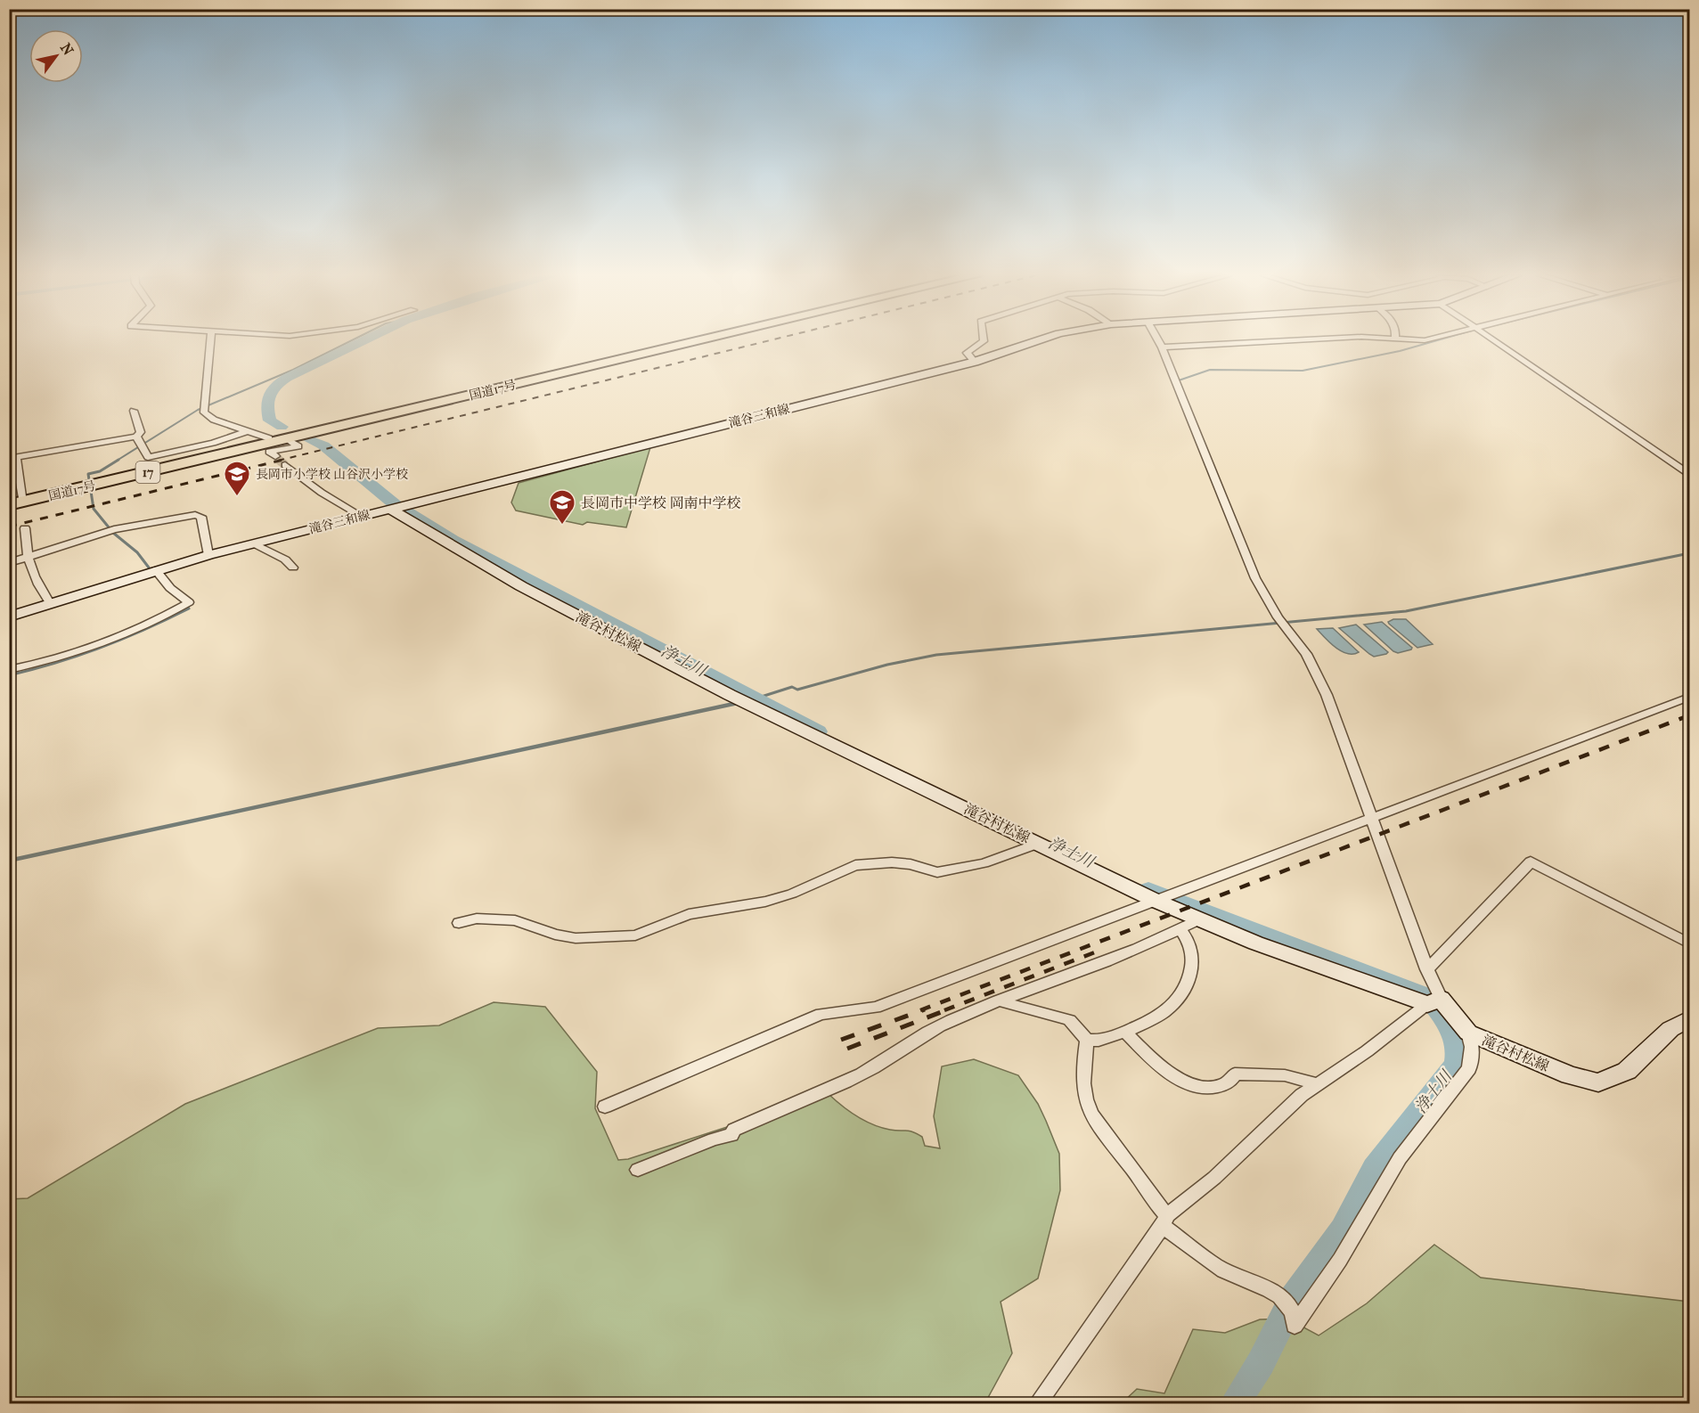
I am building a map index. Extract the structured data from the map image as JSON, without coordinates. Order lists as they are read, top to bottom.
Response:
{
  "streets": {
    "highway": ["国道17号", "17"],
    "main road": ["滝谷三和線", "滝谷村松線"]
  },
  "crossings": [
    ["滝谷三和線", "滝谷村松線"]
  ],
  "water": ["浄土川"],
  "places": {
    "school or university": ["長岡市小学校 山谷沢小学校", "長岡市中学校 岡南中学校"]
  },
  "north": "top right"
}
